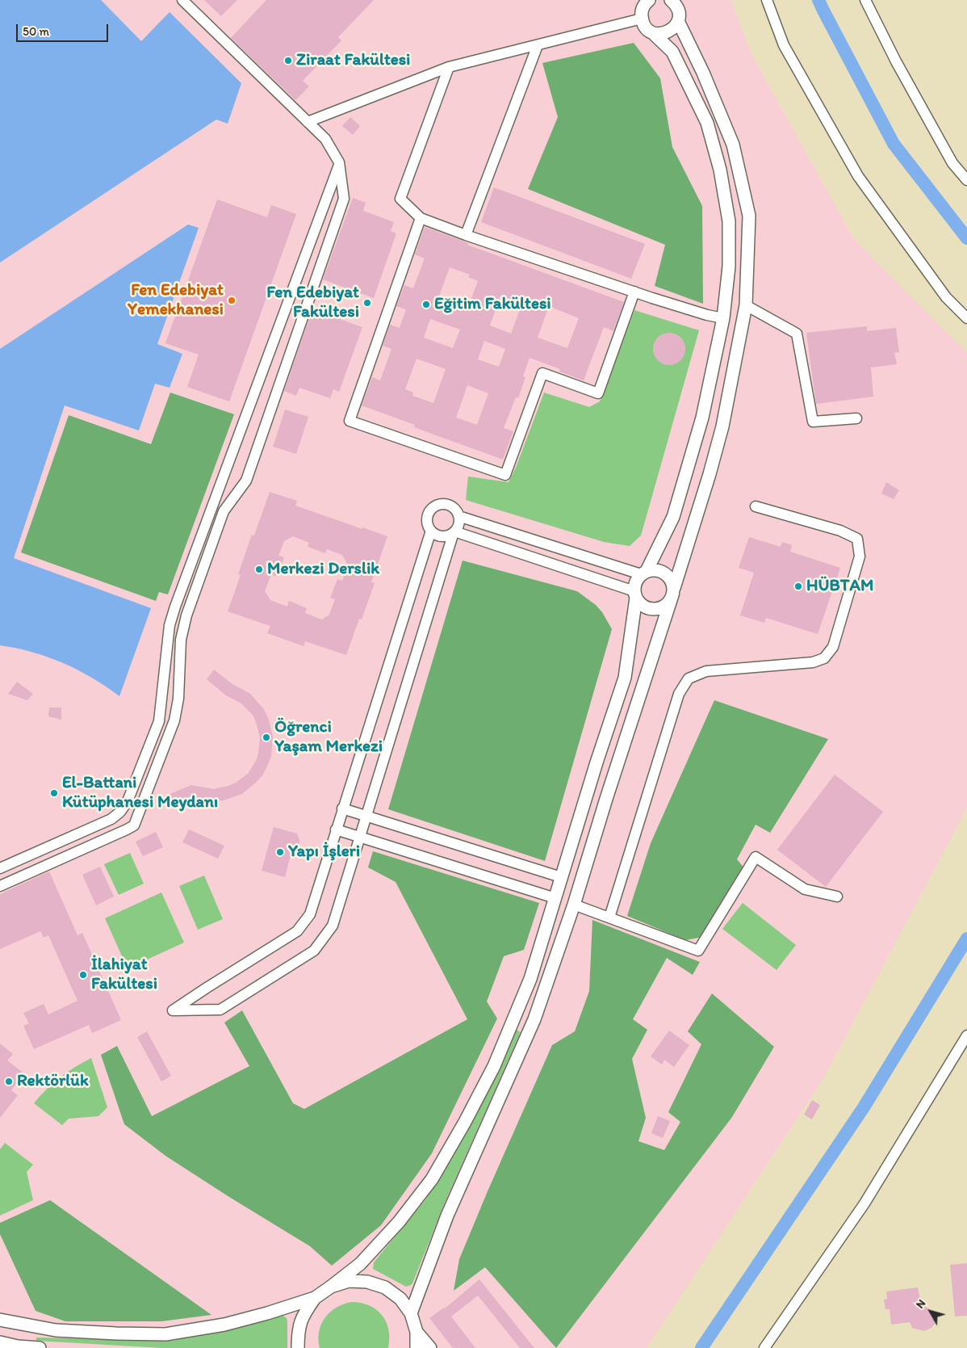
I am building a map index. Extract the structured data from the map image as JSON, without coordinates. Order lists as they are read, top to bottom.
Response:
{
  "places": [
    "Ziraat Fakültesi",
    "Fen Edebiyat Yemekhanesi",
    "Fen Edebiyat Fakültesi",
    "Eğitim Fakültesi",
    "Merkezi Derslik",
    "HÜBTAM",
    "Öğrenci Yaşam Merkezi",
    "El-Battani Kütüphanesi Meydanı",
    "Yapı İşleri",
    "İlahiyat Fakültesi",
    "Rektörlük"
  ],
  "scale_bar": "50 m",
  "north": "top left"
}
